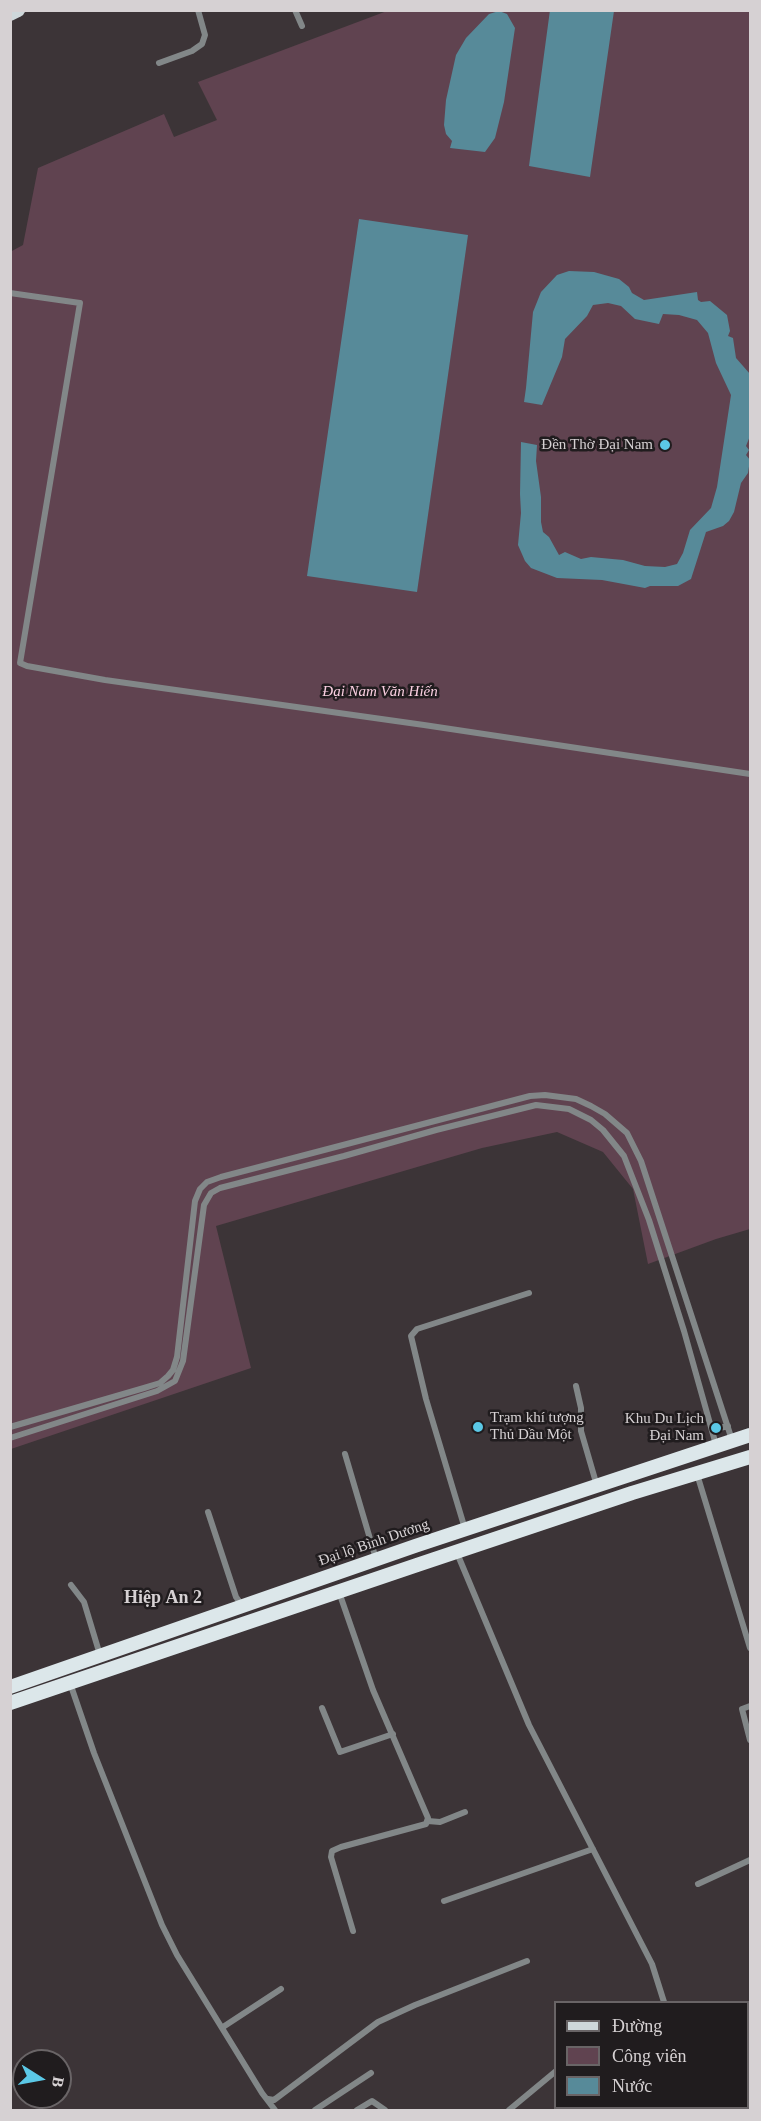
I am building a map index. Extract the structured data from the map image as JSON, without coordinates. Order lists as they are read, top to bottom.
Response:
{
  "streets": {
    "highway": ["Đại lộ Bình Dương"]
  },
  "districts": ["Hiệp An 2"],
  "parks": ["Đại Nam Văn Hiến"],
  "places": ["Đền Thờ Đại Nam", "Trạm khí tượng Thủ Dầu Một", "Khu Du Lịch Đại Nam"],
  "legend": ["Đường", "Công viên", "Nước"],
  "north": "right"
}
